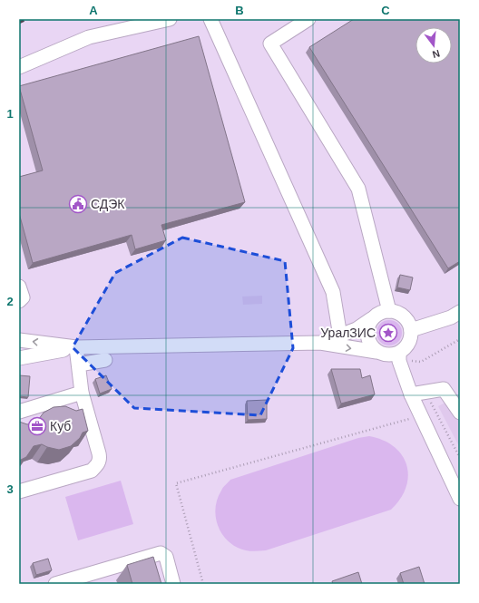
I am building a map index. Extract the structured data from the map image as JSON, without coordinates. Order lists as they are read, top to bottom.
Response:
{
  "places": {
    "public building": ["СДЭК"],
    "place": ["УралЗИС"],
    "office": ["Куб"]
  },
  "north": "bottom",
  "grid": {
    "columns": ["A", "B", "C"],
    "rows": ["1", "2", "3"]
  }
}
